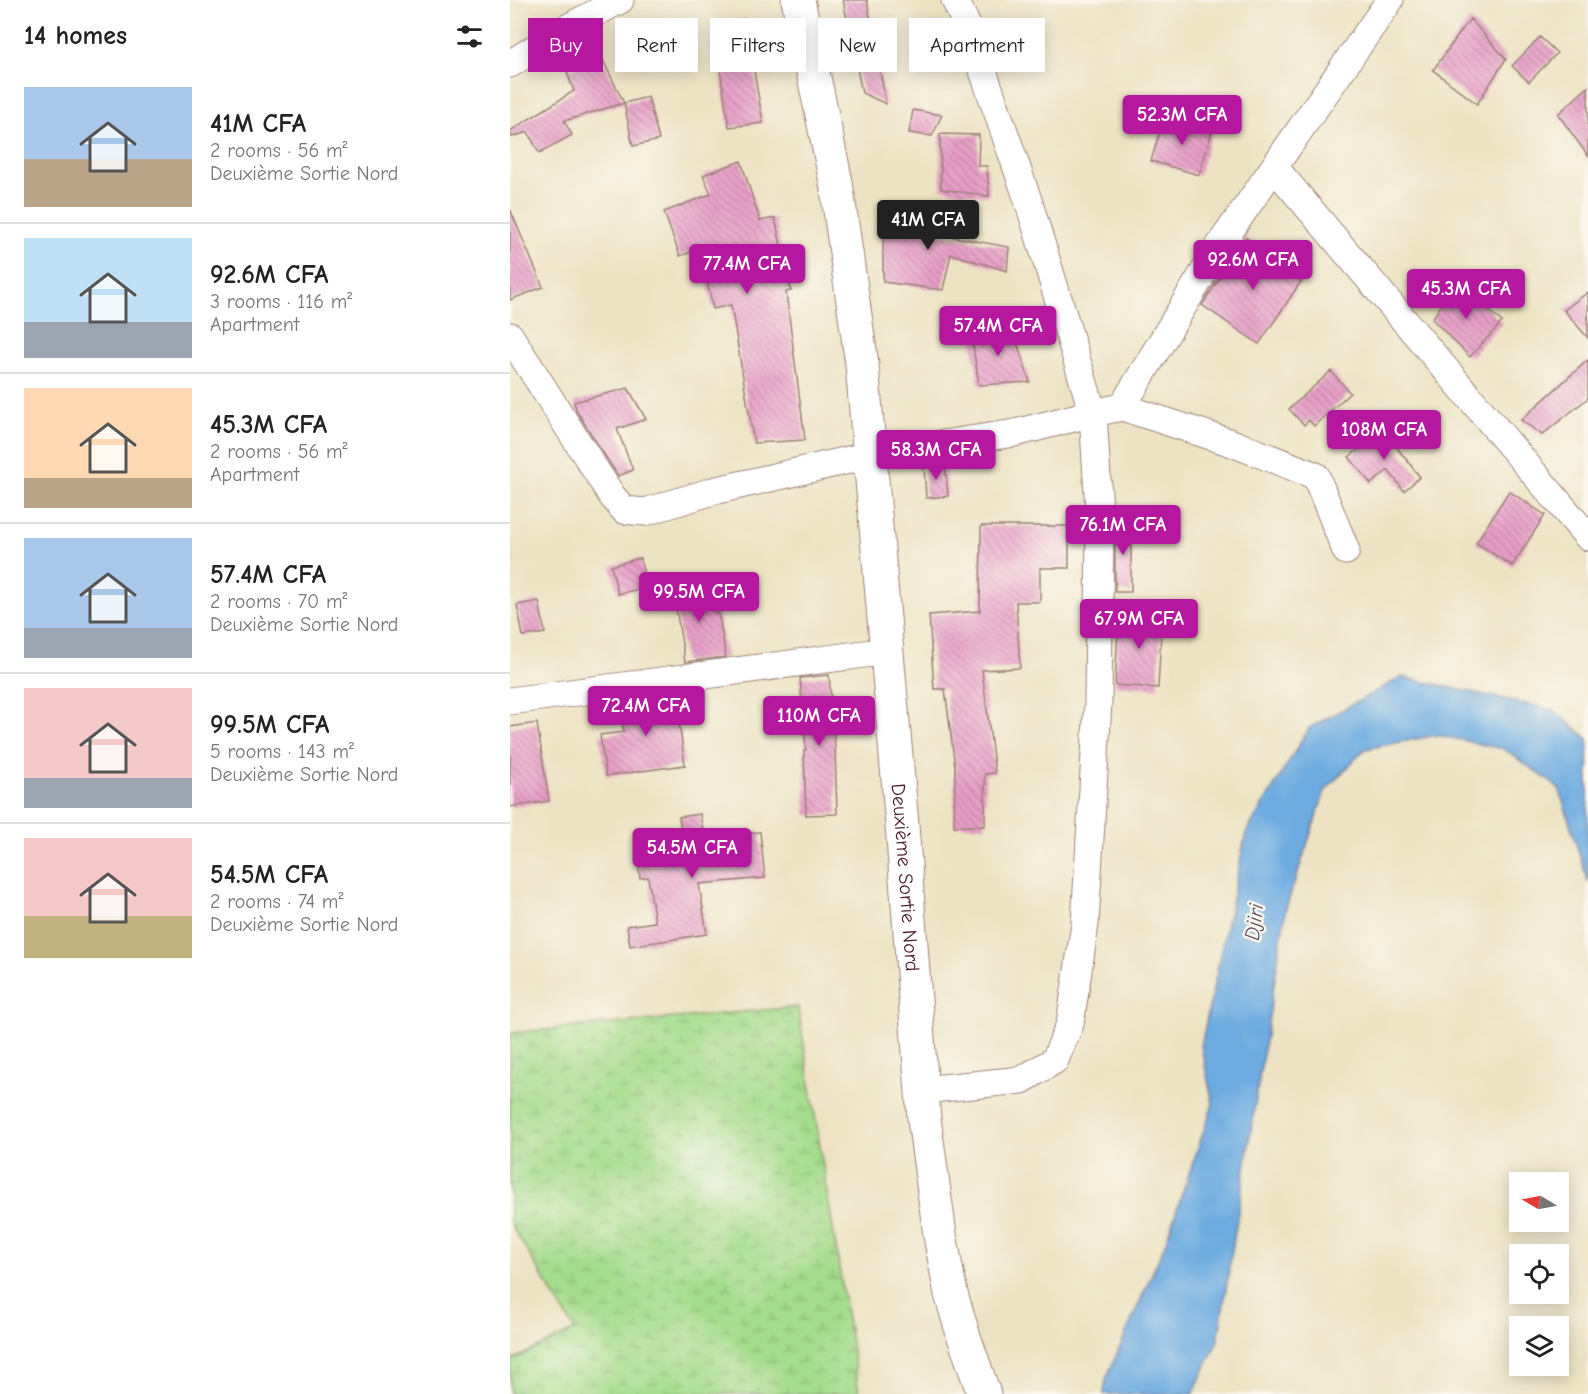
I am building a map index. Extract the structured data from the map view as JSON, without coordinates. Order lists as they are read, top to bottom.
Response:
{
  "streets": {
    "main road": ["Deuxième Sortie Nord"]
  },
  "water": ["Djiri"],
  "north": "left",
  "page": {
    "heading": "14 homes",
    "chip": [
      "Buy",
      "Rent",
      "Filters",
      "New",
      "Apartment"
    ],
    "list": [
      {
        "name": "41M CFA",
        "note": "2 rooms · 56 m² · Deuxième Sortie Nord"
      },
      {
        "name": "92.6M CFA",
        "note": "3 rooms · 116 m² · Apartment"
      },
      {
        "name": "45.3M CFA",
        "note": "2 rooms · 56 m² · Apartment"
      },
      {
        "name": "57.4M CFA",
        "note": "2 rooms · 70 m² · Deuxième Sortie Nord"
      },
      {
        "name": "99.5M CFA",
        "note": "5 rooms · 143 m² · Deuxième Sortie Nord"
      },
      {
        "name": "54.5M CFA",
        "note": "2 rooms · 74 m² · Deuxième Sortie Nord"
      }
    ],
    "price": [
      "52.3M CFA",
      "41M CFA",
      "92.6M CFA",
      "77.4M CFA",
      "45.3M CFA",
      "57.4M CFA",
      "108M CFA",
      "58.3M CFA",
      "76.1M CFA",
      "99.5M CFA",
      "67.9M CFA",
      "72.4M CFA",
      "110M CFA",
      "54.5M CFA"
    ]
  }
}
